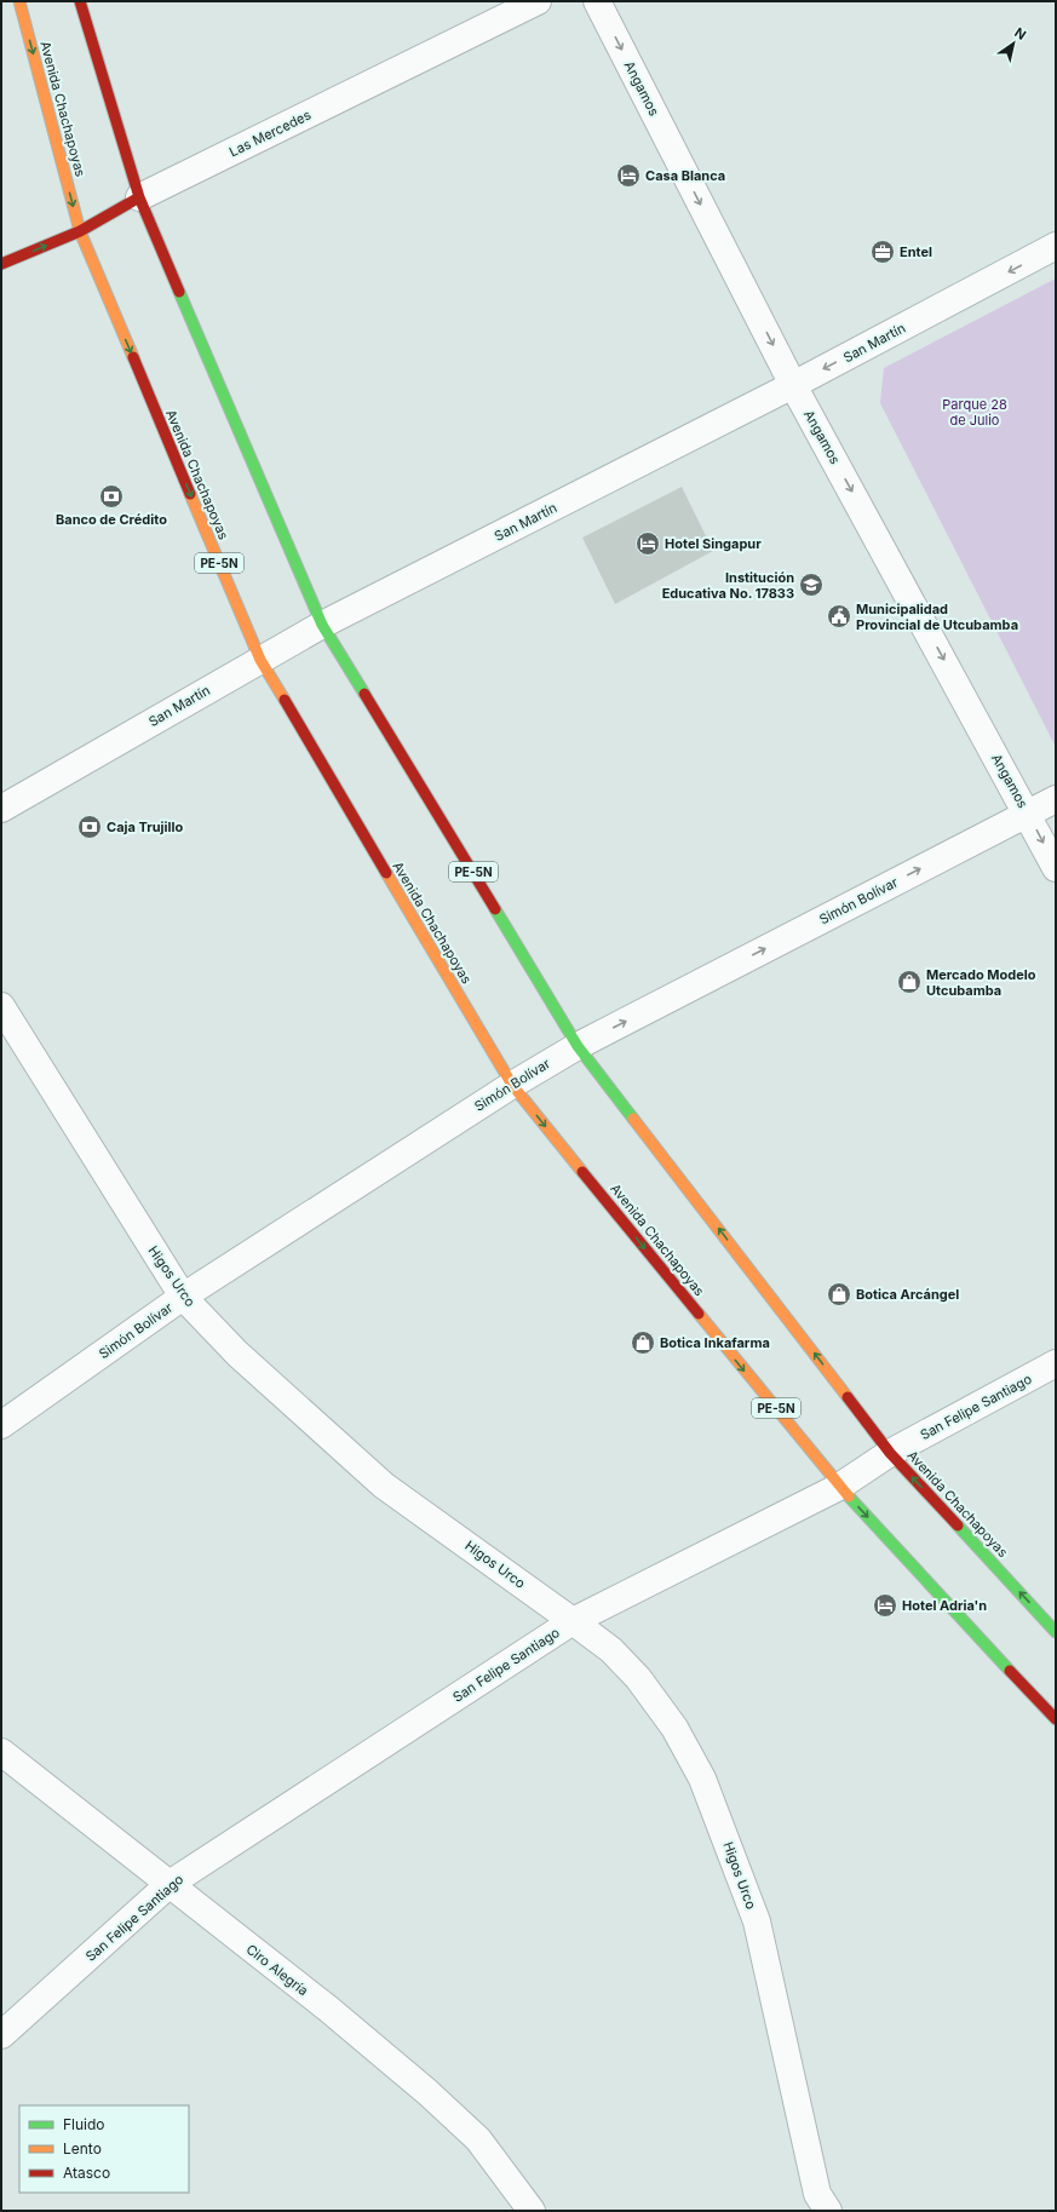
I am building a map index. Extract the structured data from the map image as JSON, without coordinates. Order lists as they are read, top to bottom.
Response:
{
  "streets": {
    "main road": ["Avenida Chachapoyas", "Las Mercedes", "PE-5N"],
    "street": [
      "Angamos",
      "San Martín",
      "Simón Bolívar",
      "Higos Urco",
      "San Felipe Santiago",
      "Ciro Alegría"
    ]
  },
  "crossings": [
    ["Angamos", "San Martín"],
    ["Angamos", "Simón Bolívar"],
    ["Avenida Chachapoyas", "Las Mercedes"],
    ["Avenida Chachapoyas", "San Martín"],
    ["Avenida Chachapoyas", "Simón Bolívar"],
    ["Avenida Chachapoyas", "San Felipe Santiago"],
    ["Simón Bolívar", "Higos Urco"],
    ["Higos Urco", "San Felipe Santiago"],
    ["San Felipe Santiago", "Ciro Alegría"]
  ],
  "one_way": ["Angamos", "Simón Bolívar"],
  "parks": ["Parque 28 de Julio"],
  "places": {
    "hotel": ["Casa Blanca", "Hotel Singapur", "Hotel Adria'n"],
    "office": ["Entel"],
    "bank": ["Banco de Crédito", "Caja Trujillo"],
    "school or university": ["Institución Educativa No. 17833"],
    "public building": ["Municipalidad Provincial de Utcubamba"],
    "shop": ["Mercado Modelo Utcubamba", "Botica Arcángel", "Botica Inkafarma"]
  },
  "legend": ["Fluido", "Lento", "Atasco"],
  "north": "top right"
}
